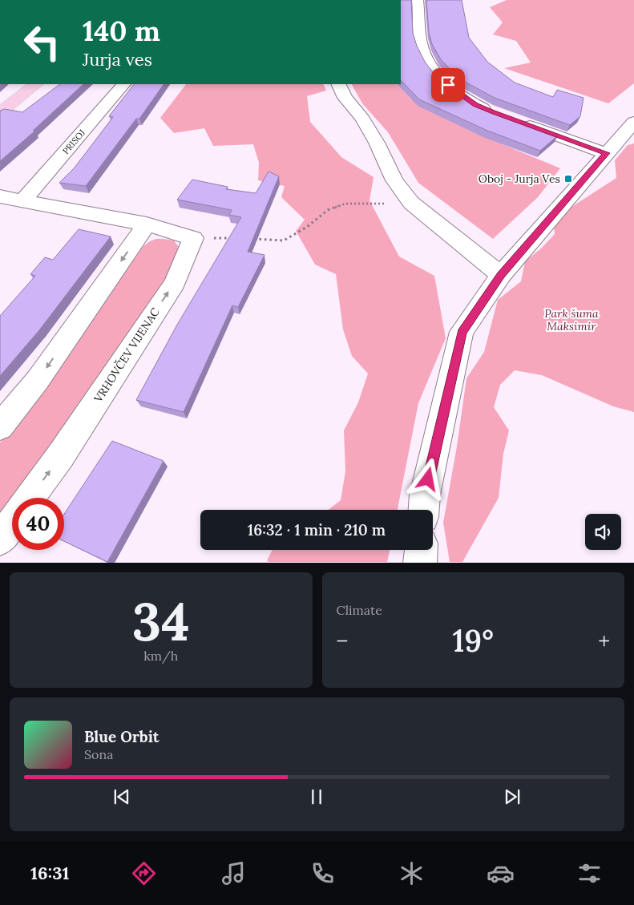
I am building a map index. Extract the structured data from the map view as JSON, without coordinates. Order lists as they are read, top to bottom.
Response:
{
  "streets": {
    "street": ["PRISOJ", "VRHOVČEV VIJENAC"]
  },
  "crossings": [
    ["PRISOJ", "VRHOVČEV VIJENAC"]
  ],
  "parks": ["Park šuma Maksimir"],
  "places": {
    "transit": ["Oboj - Jurja Ves"]
  },
  "page": {
    "turn": ["140 m", "Jurja ves"],
    "limit": "40",
    "trip": "16:32 · 1 min · 210 m",
    "tile": [
      ["34", "km/h"],
      "Climate"
    ],
    "heat": ["−", "19°", "+"],
    "song": ["Blue Orbit", "Sona"],
    "tabs": "16:31"
  }
}
